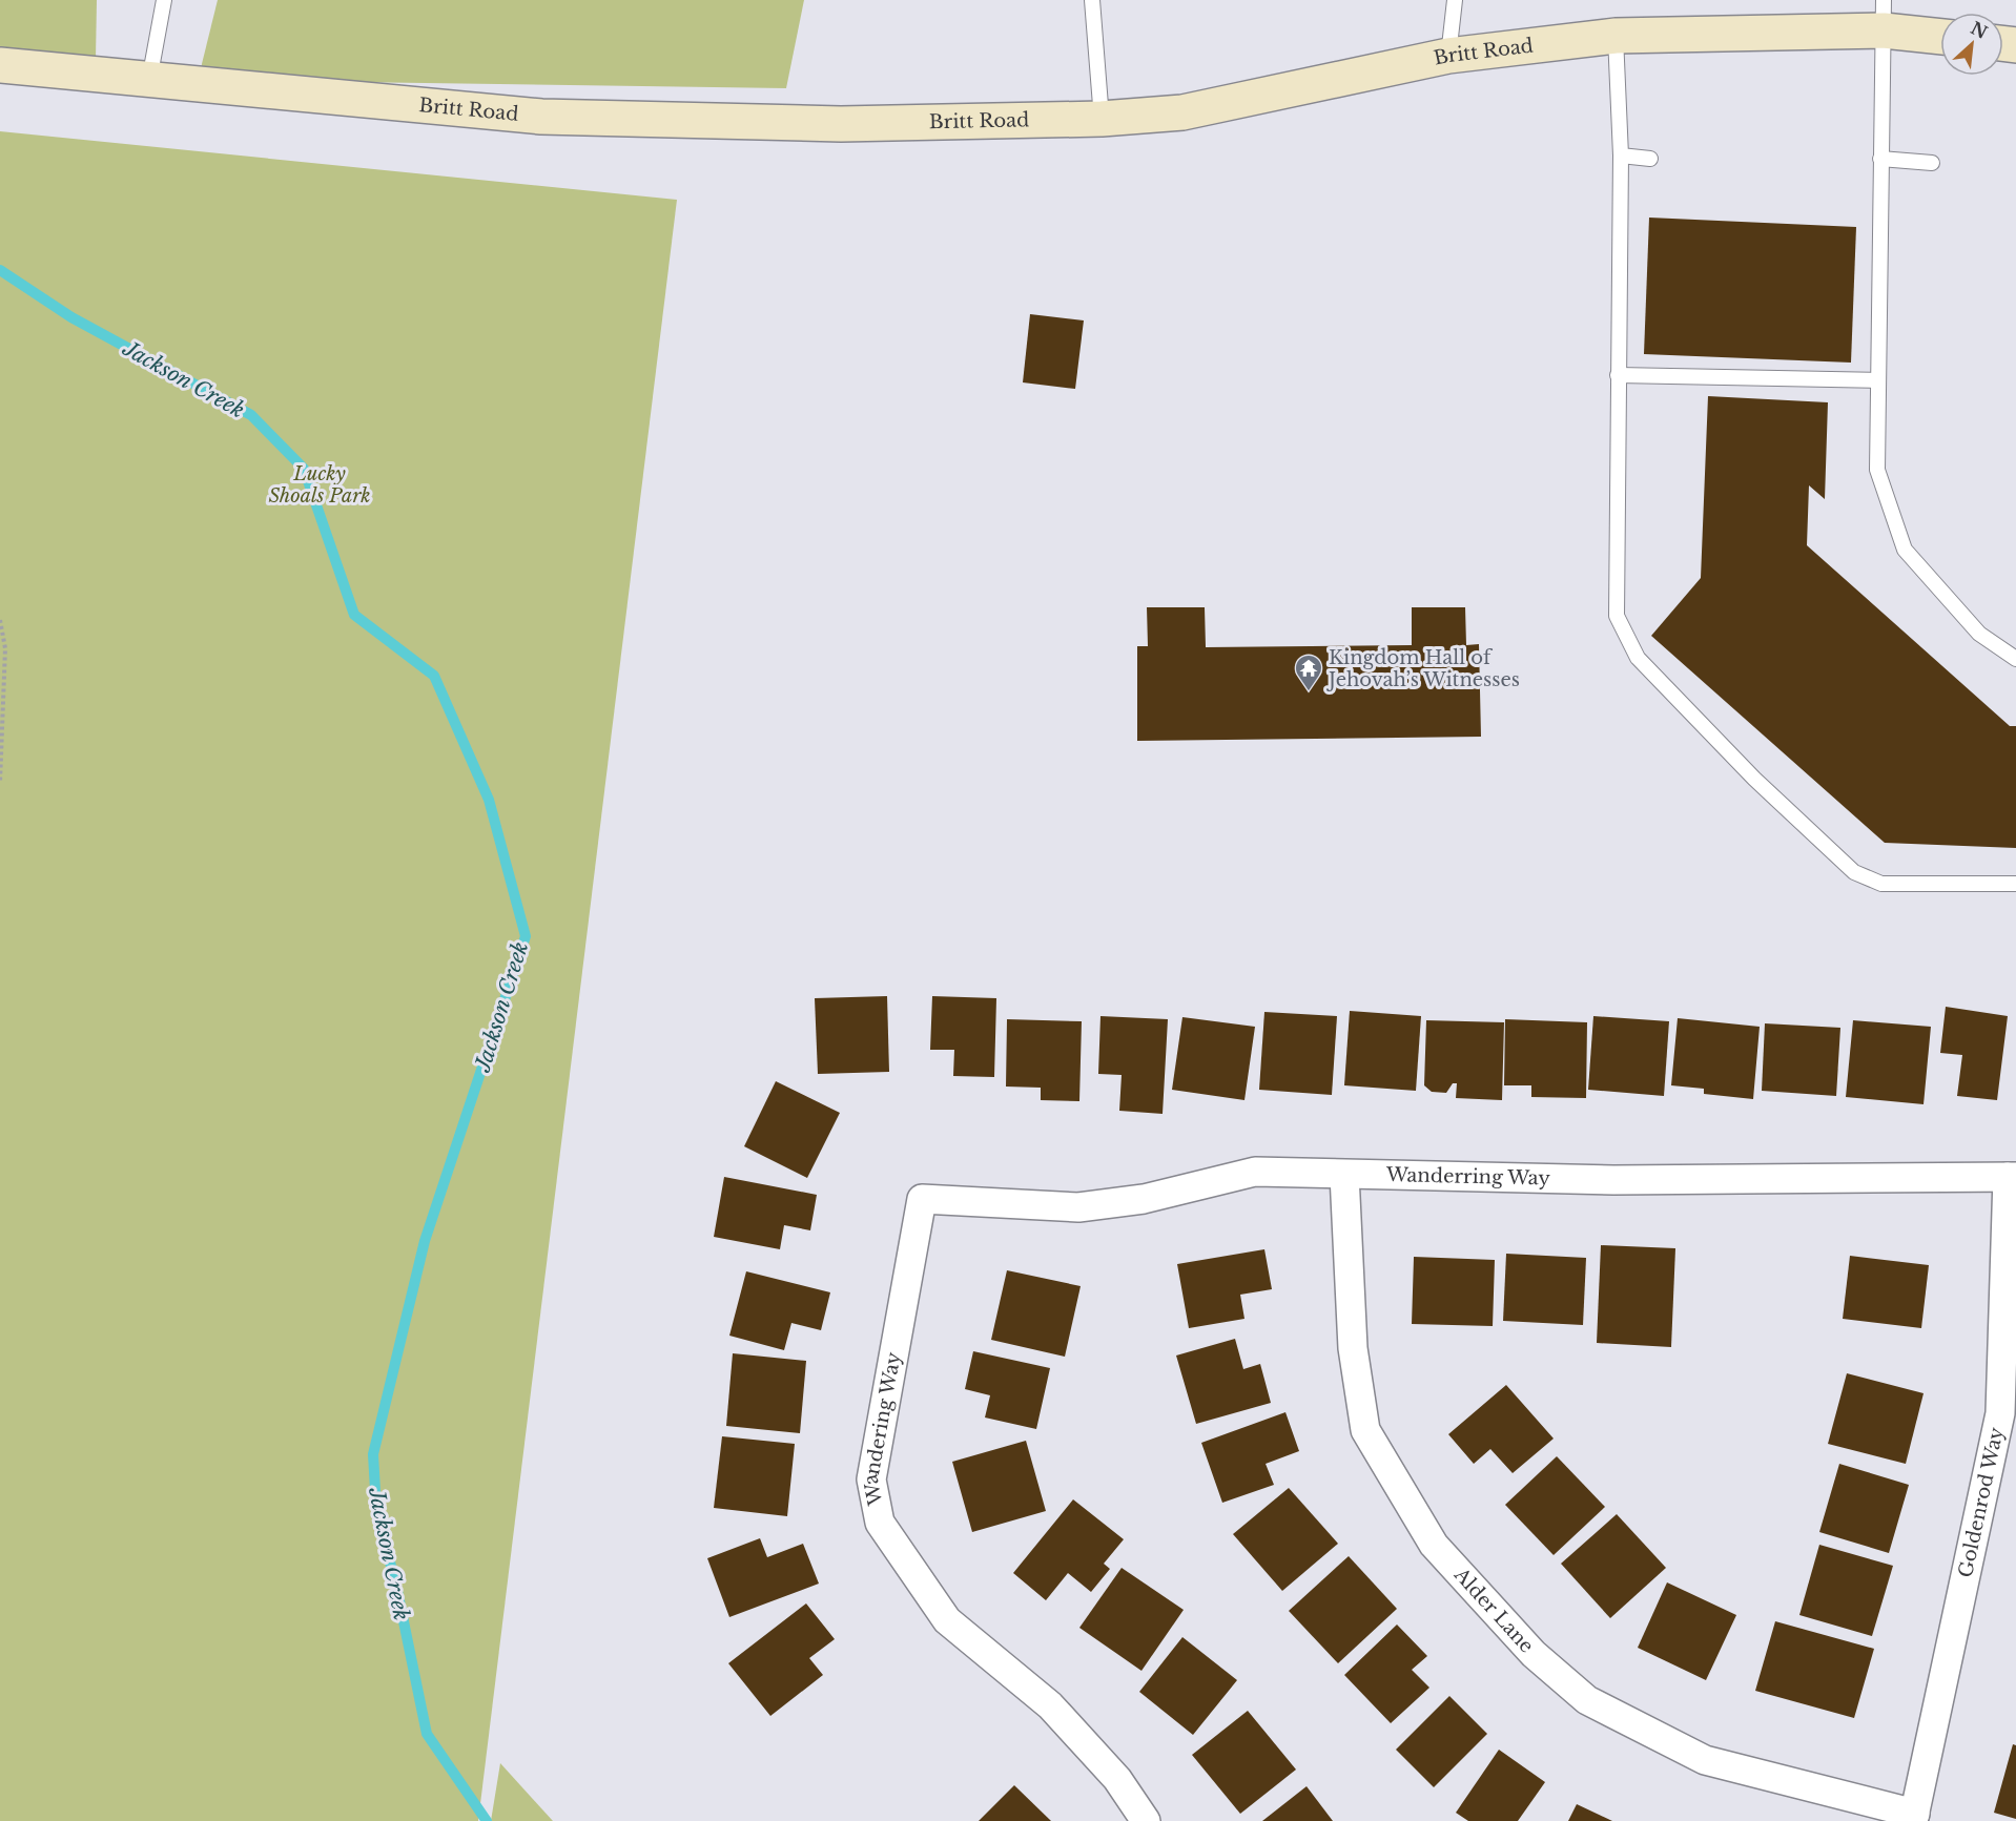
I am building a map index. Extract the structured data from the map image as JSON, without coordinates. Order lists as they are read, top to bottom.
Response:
{
  "streets": {
    "street": [
      "Britt Road",
      "Wanderring Way",
      "Wandering Way",
      "Goldenrod Way",
      "Alder Lane"
    ]
  },
  "crossings": [
    ["Wanderring Way", "Wandering Way"],
    ["Wanderring Way", "Goldenrod Way"],
    ["Wanderring Way", "Alder Lane"],
    ["Goldenrod Way", "Alder Lane"]
  ],
  "water": ["Jackson Creek"],
  "parks": ["Lucky Shoals Park"],
  "places": {
    "temple": ["Kingdom Hall of Jehovah’s Witnesses"]
  },
  "north": "top right"
}
